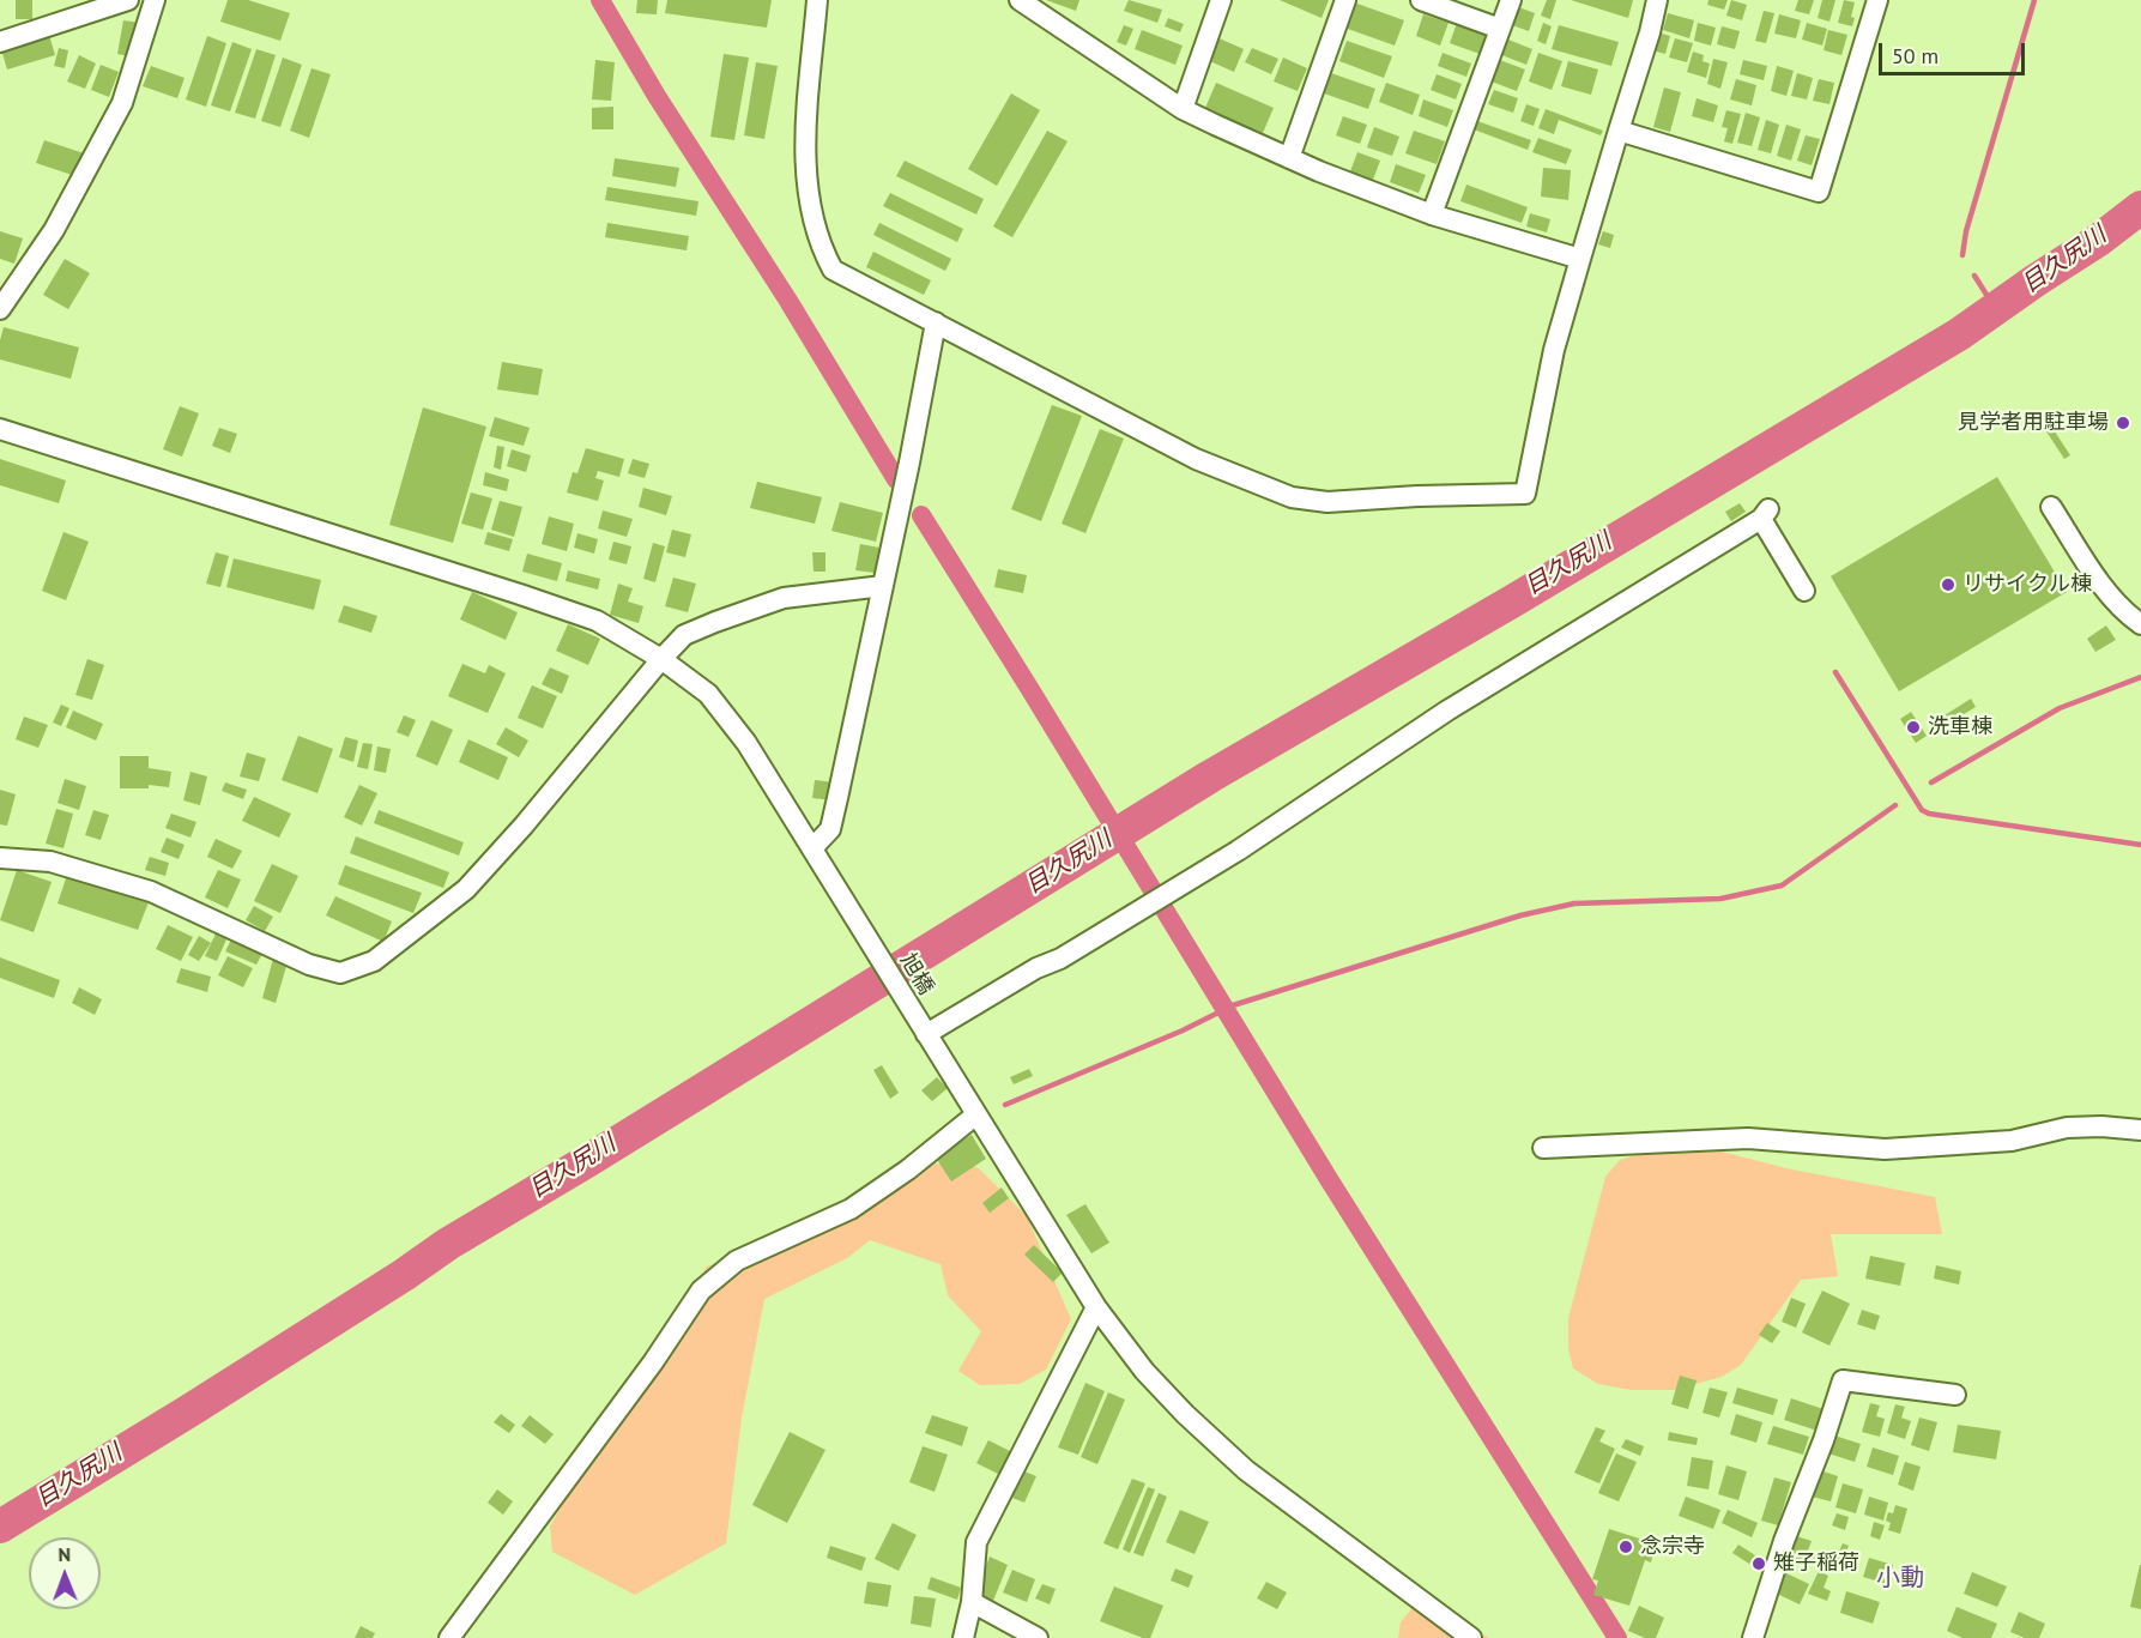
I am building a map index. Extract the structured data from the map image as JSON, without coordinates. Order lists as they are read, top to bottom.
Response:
{
  "streets": {
    "street": ["旭橋"]
  },
  "districts": ["小動"],
  "water": ["目久尻川"],
  "places": [
    "見学者用駐車場",
    "リサイクル棟",
    "洗車棟",
    "念宗寺",
    "雉子稲荷"
  ],
  "scale_bar": "50 m",
  "north": "top"
}
